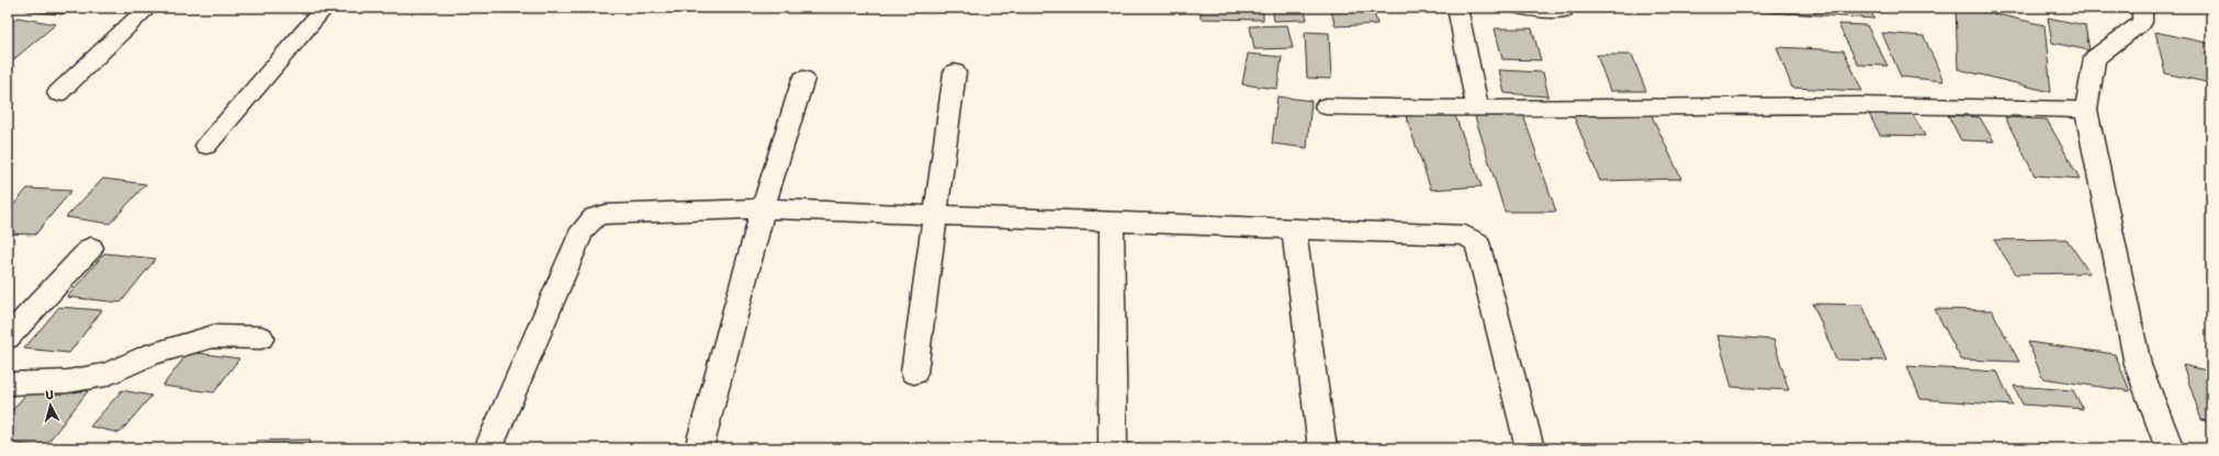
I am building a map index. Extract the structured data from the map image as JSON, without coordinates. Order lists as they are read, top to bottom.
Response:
{
  "north": "top"
}
